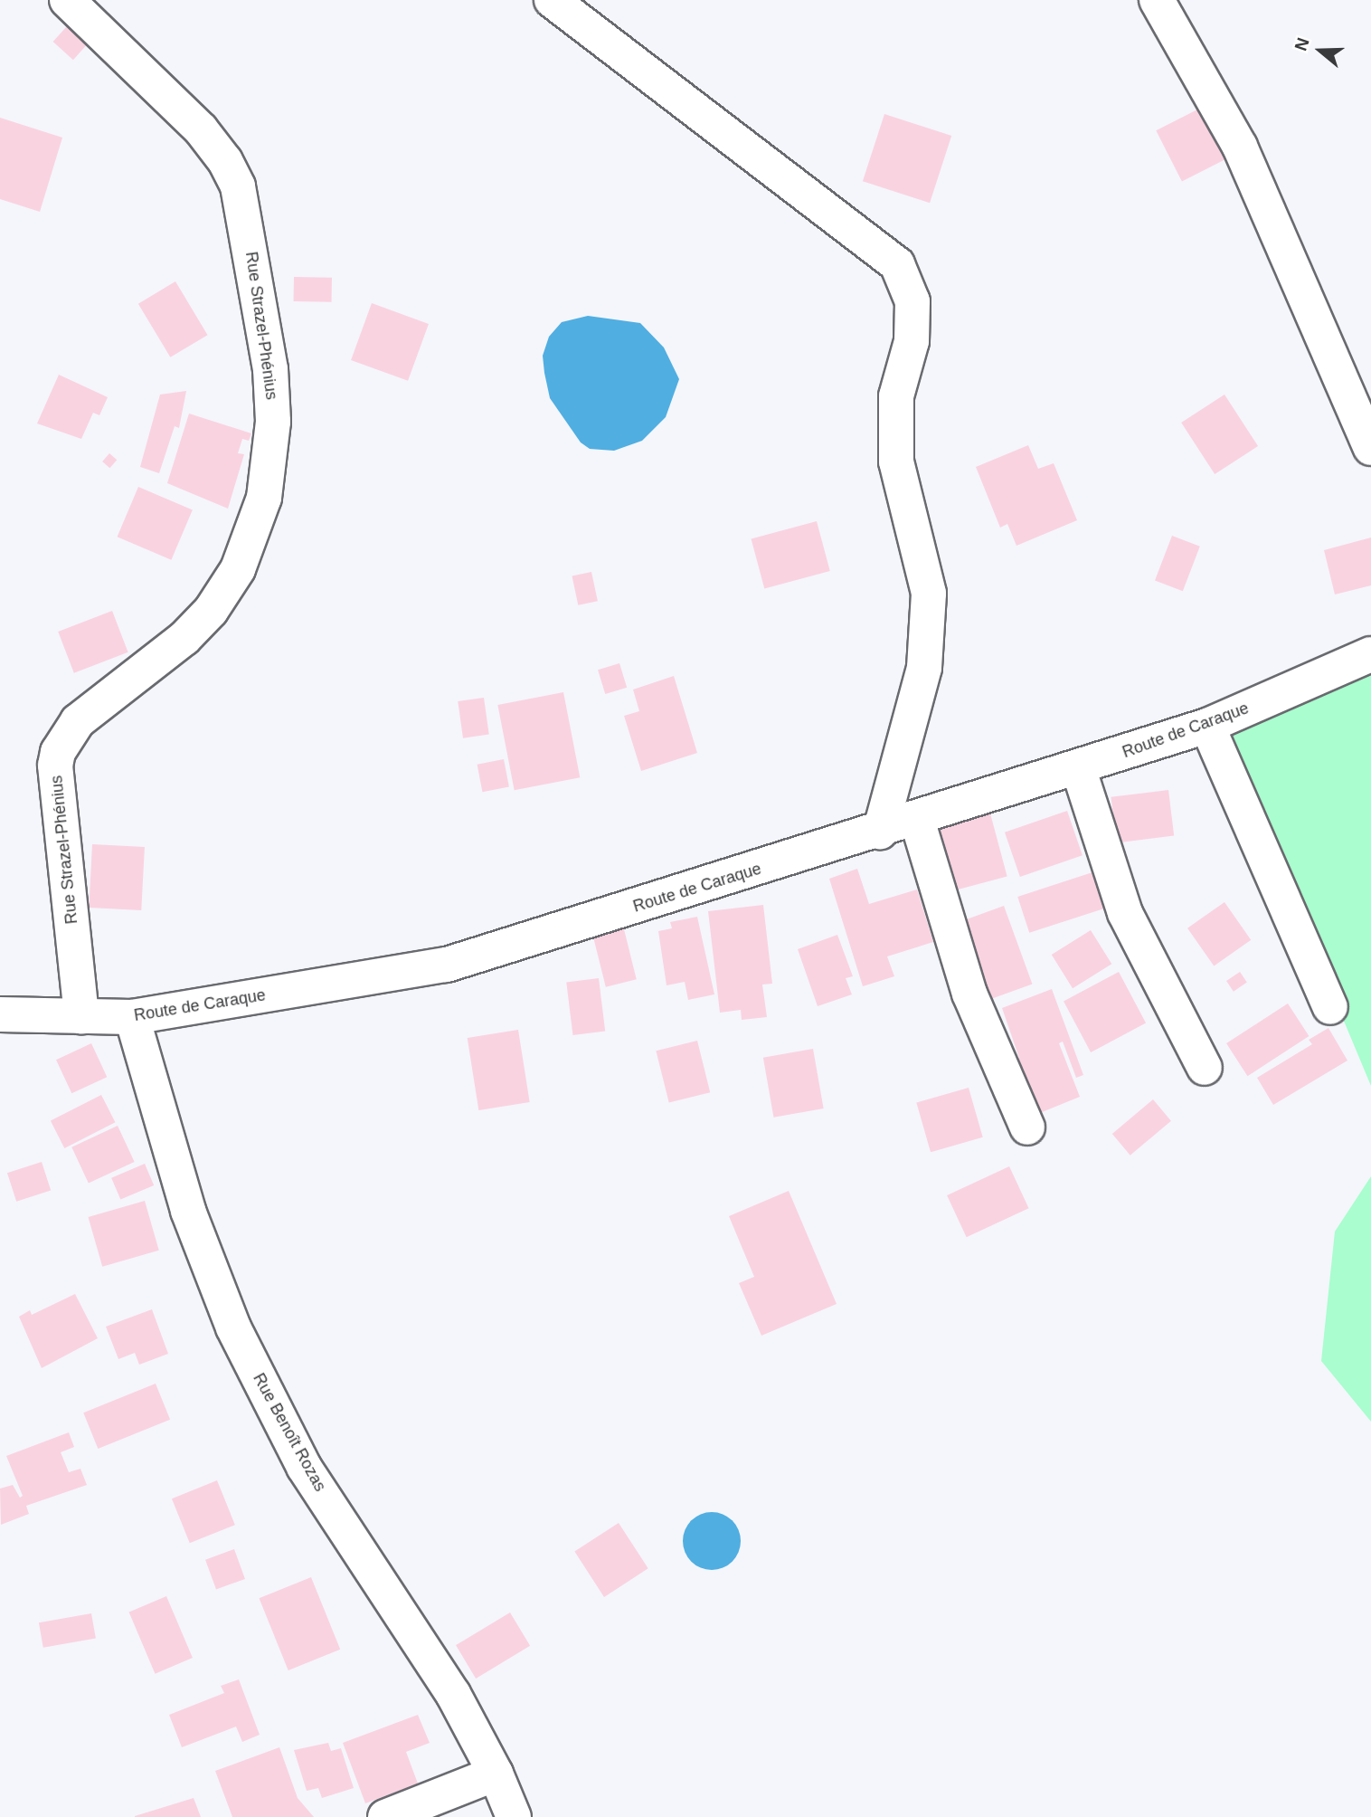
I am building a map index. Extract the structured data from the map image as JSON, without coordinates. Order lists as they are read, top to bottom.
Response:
{
  "streets": {
    "street": ["Rue Strazel-Phénius", "Route de Caraque", "Rue Benoît Rozas"]
  },
  "crossings": [
    ["Rue Strazel-Phénius", "Route de Caraque"],
    ["Route de Caraque", "Rue Benoît Rozas"]
  ],
  "north": "left"
}
